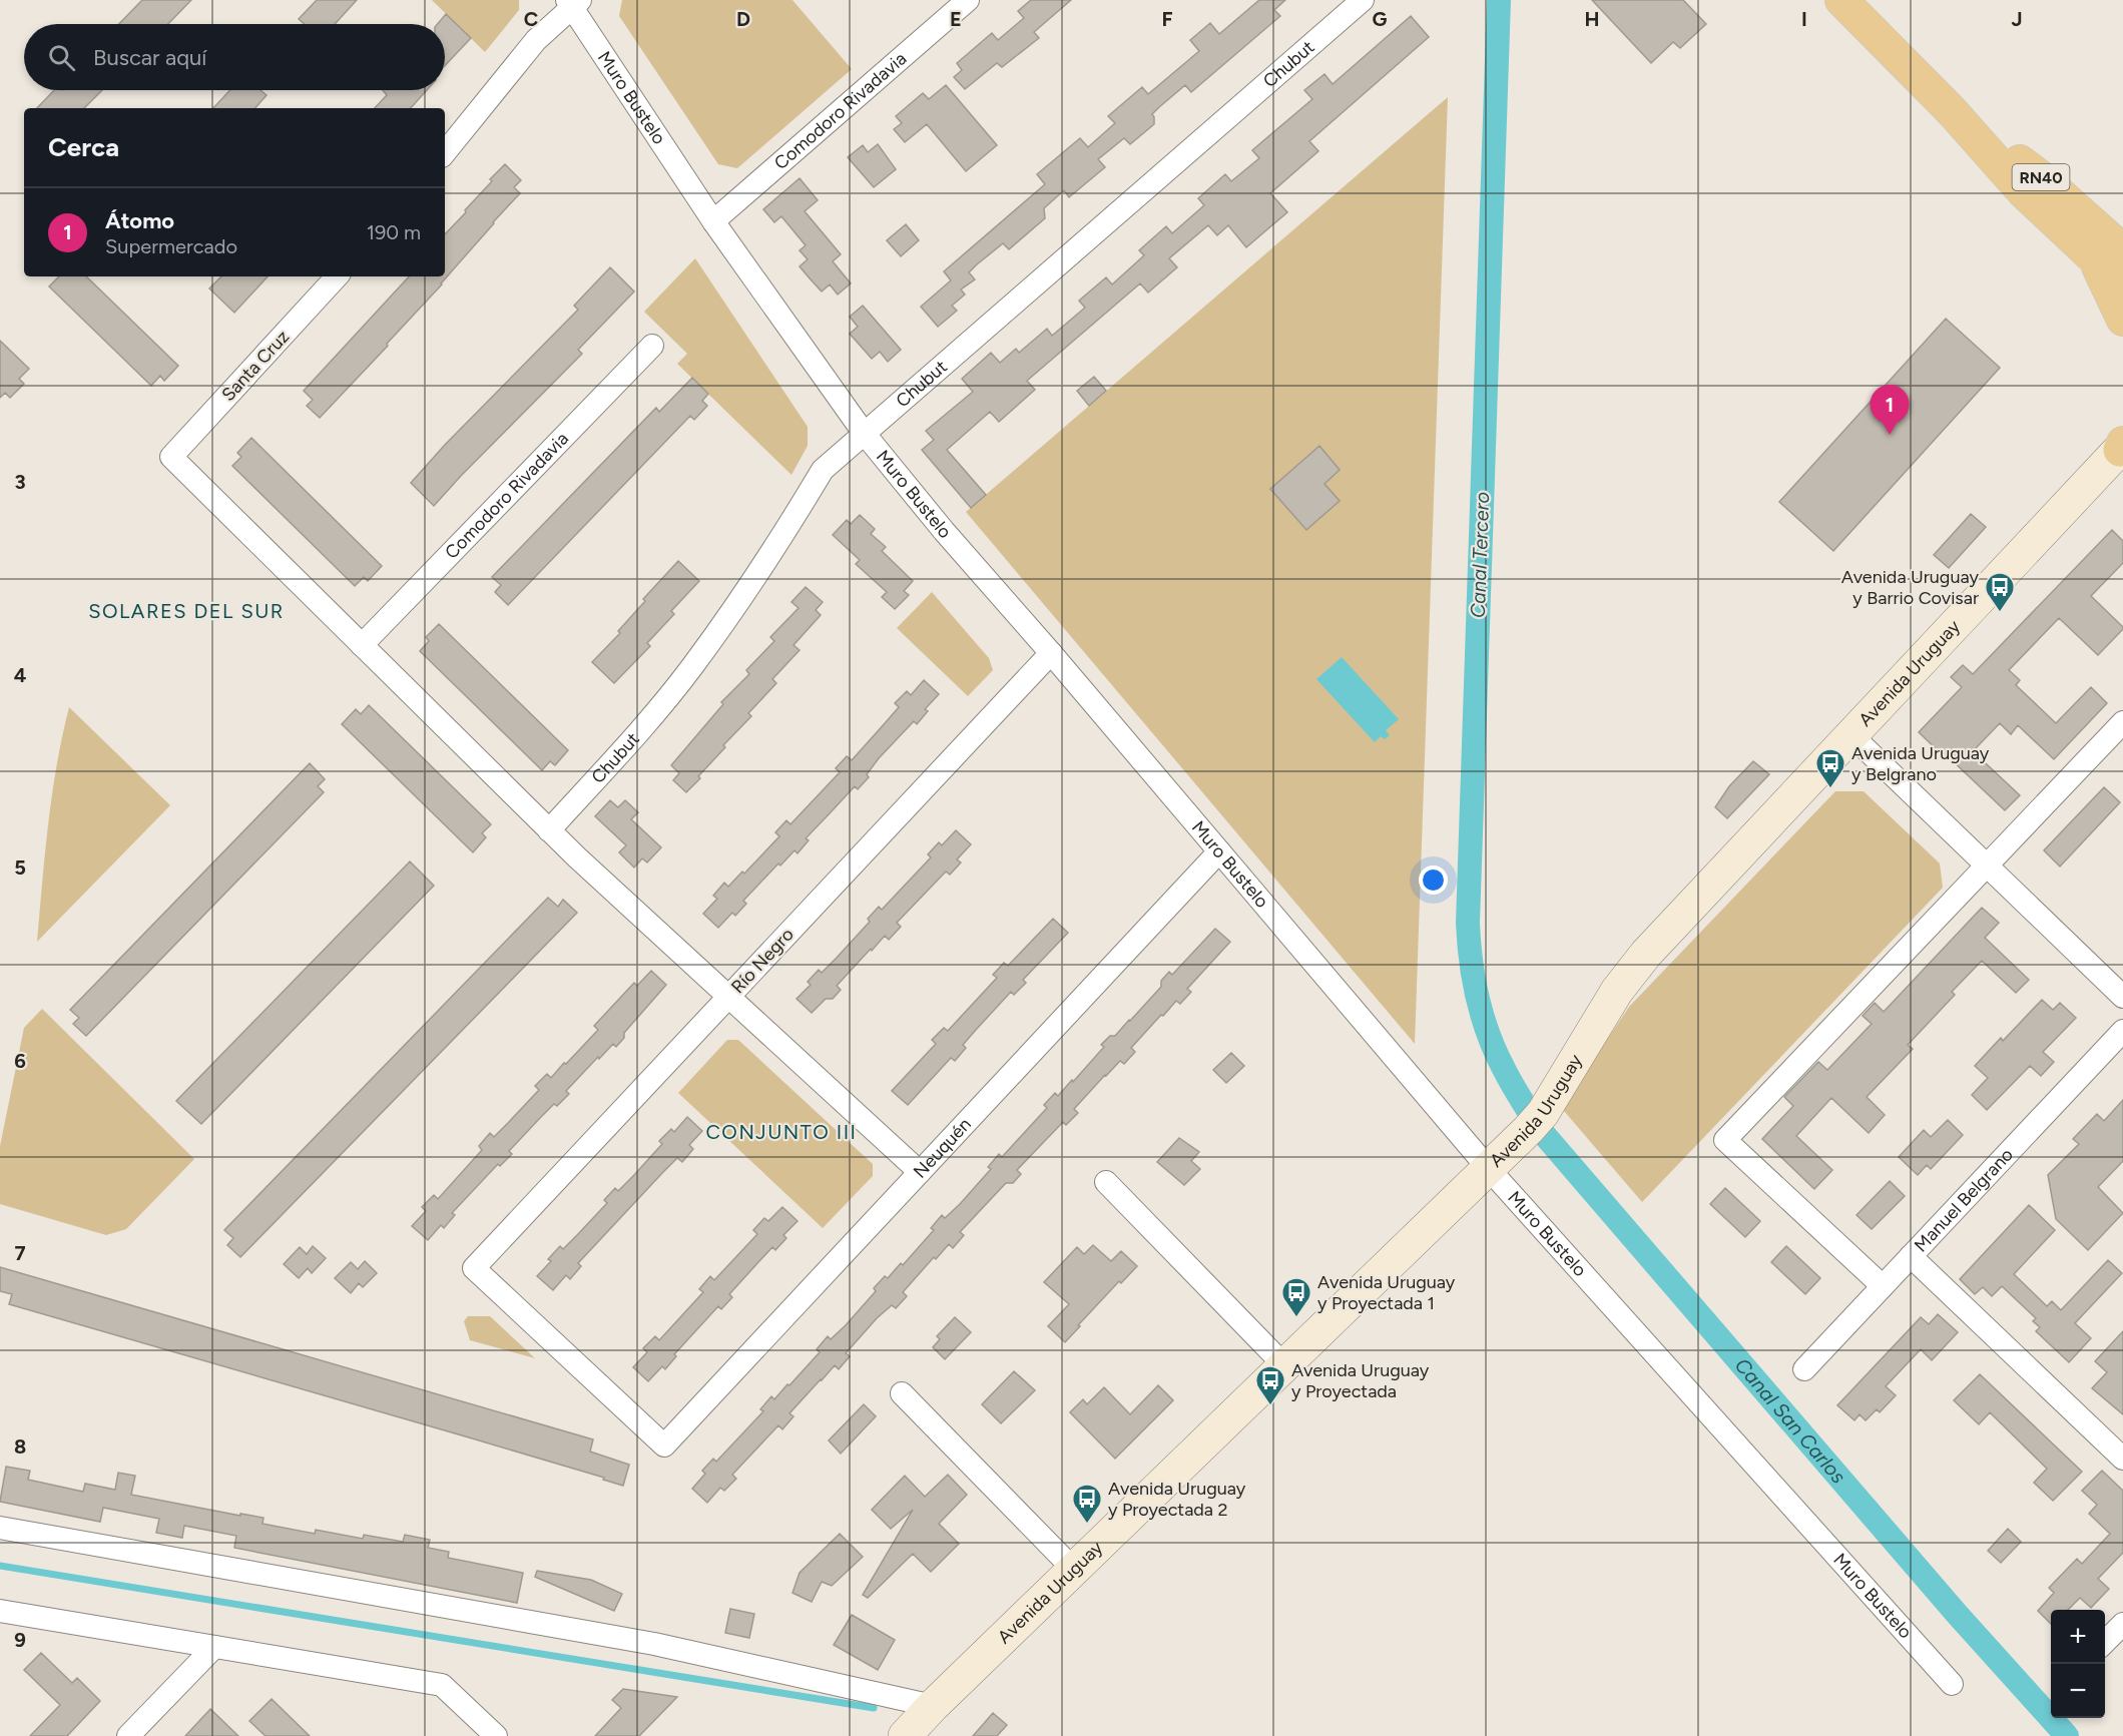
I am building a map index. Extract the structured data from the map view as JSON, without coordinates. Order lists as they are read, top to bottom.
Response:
{
  "streets": {
    "highway": ["RN40"],
    "main road": ["Avenida Uruguay"],
    "street": [
      "Chubut",
      "Muro Bustelo",
      "Comodoro Rivadavia",
      "Santa Cruz",
      "Río Negro",
      "Neuquén",
      "Manuel Belgrano"
    ]
  },
  "crossings": [
    ["Chubut", "Muro Bustelo"],
    ["Muro Bustelo", "Comodoro Rivadavia"],
    ["Muro Bustelo", "Avenida Uruguay"],
    ["Muro Bustelo", "Río Negro"],
    ["Muro Bustelo", "Neuquén"],
    ["Comodoro Rivadavia", "Santa Cruz"],
    ["Río Negro", "Neuquén"]
  ],
  "districts": ["SOLARES DEL SUR", "CONJUNTO III"],
  "water": ["Canal Tercero", "Canal San Carlos"],
  "places": {
    "bus stop": [
      "Avenida Uruguay y Barrio Covisar",
      "Avenida Uruguay y Belgrano",
      "Avenida Uruguay y Proyectada 1",
      "Avenida Uruguay y Proyectada",
      "Avenida Uruguay y Proyectada 2"
    ]
  },
  "page": {
    "search": "Buscar aquí",
    "heading": "Cerca",
    "list": [
      {
        "mark": "1",
        "name": "Átomo",
        "note": "Supermercado",
        "value": "190 m"
      }
    ],
    "pins": "1",
    "map_buttons": ["+", "−"]
  },
  "grid": {
    "columns": [
      "C",
      "D",
      "E",
      "F",
      "G",
      "H",
      "I",
      "J"
    ],
    "rows": [
      "3",
      "4",
      "5",
      "6",
      "7",
      "8",
      "9"
    ]
  }
}
